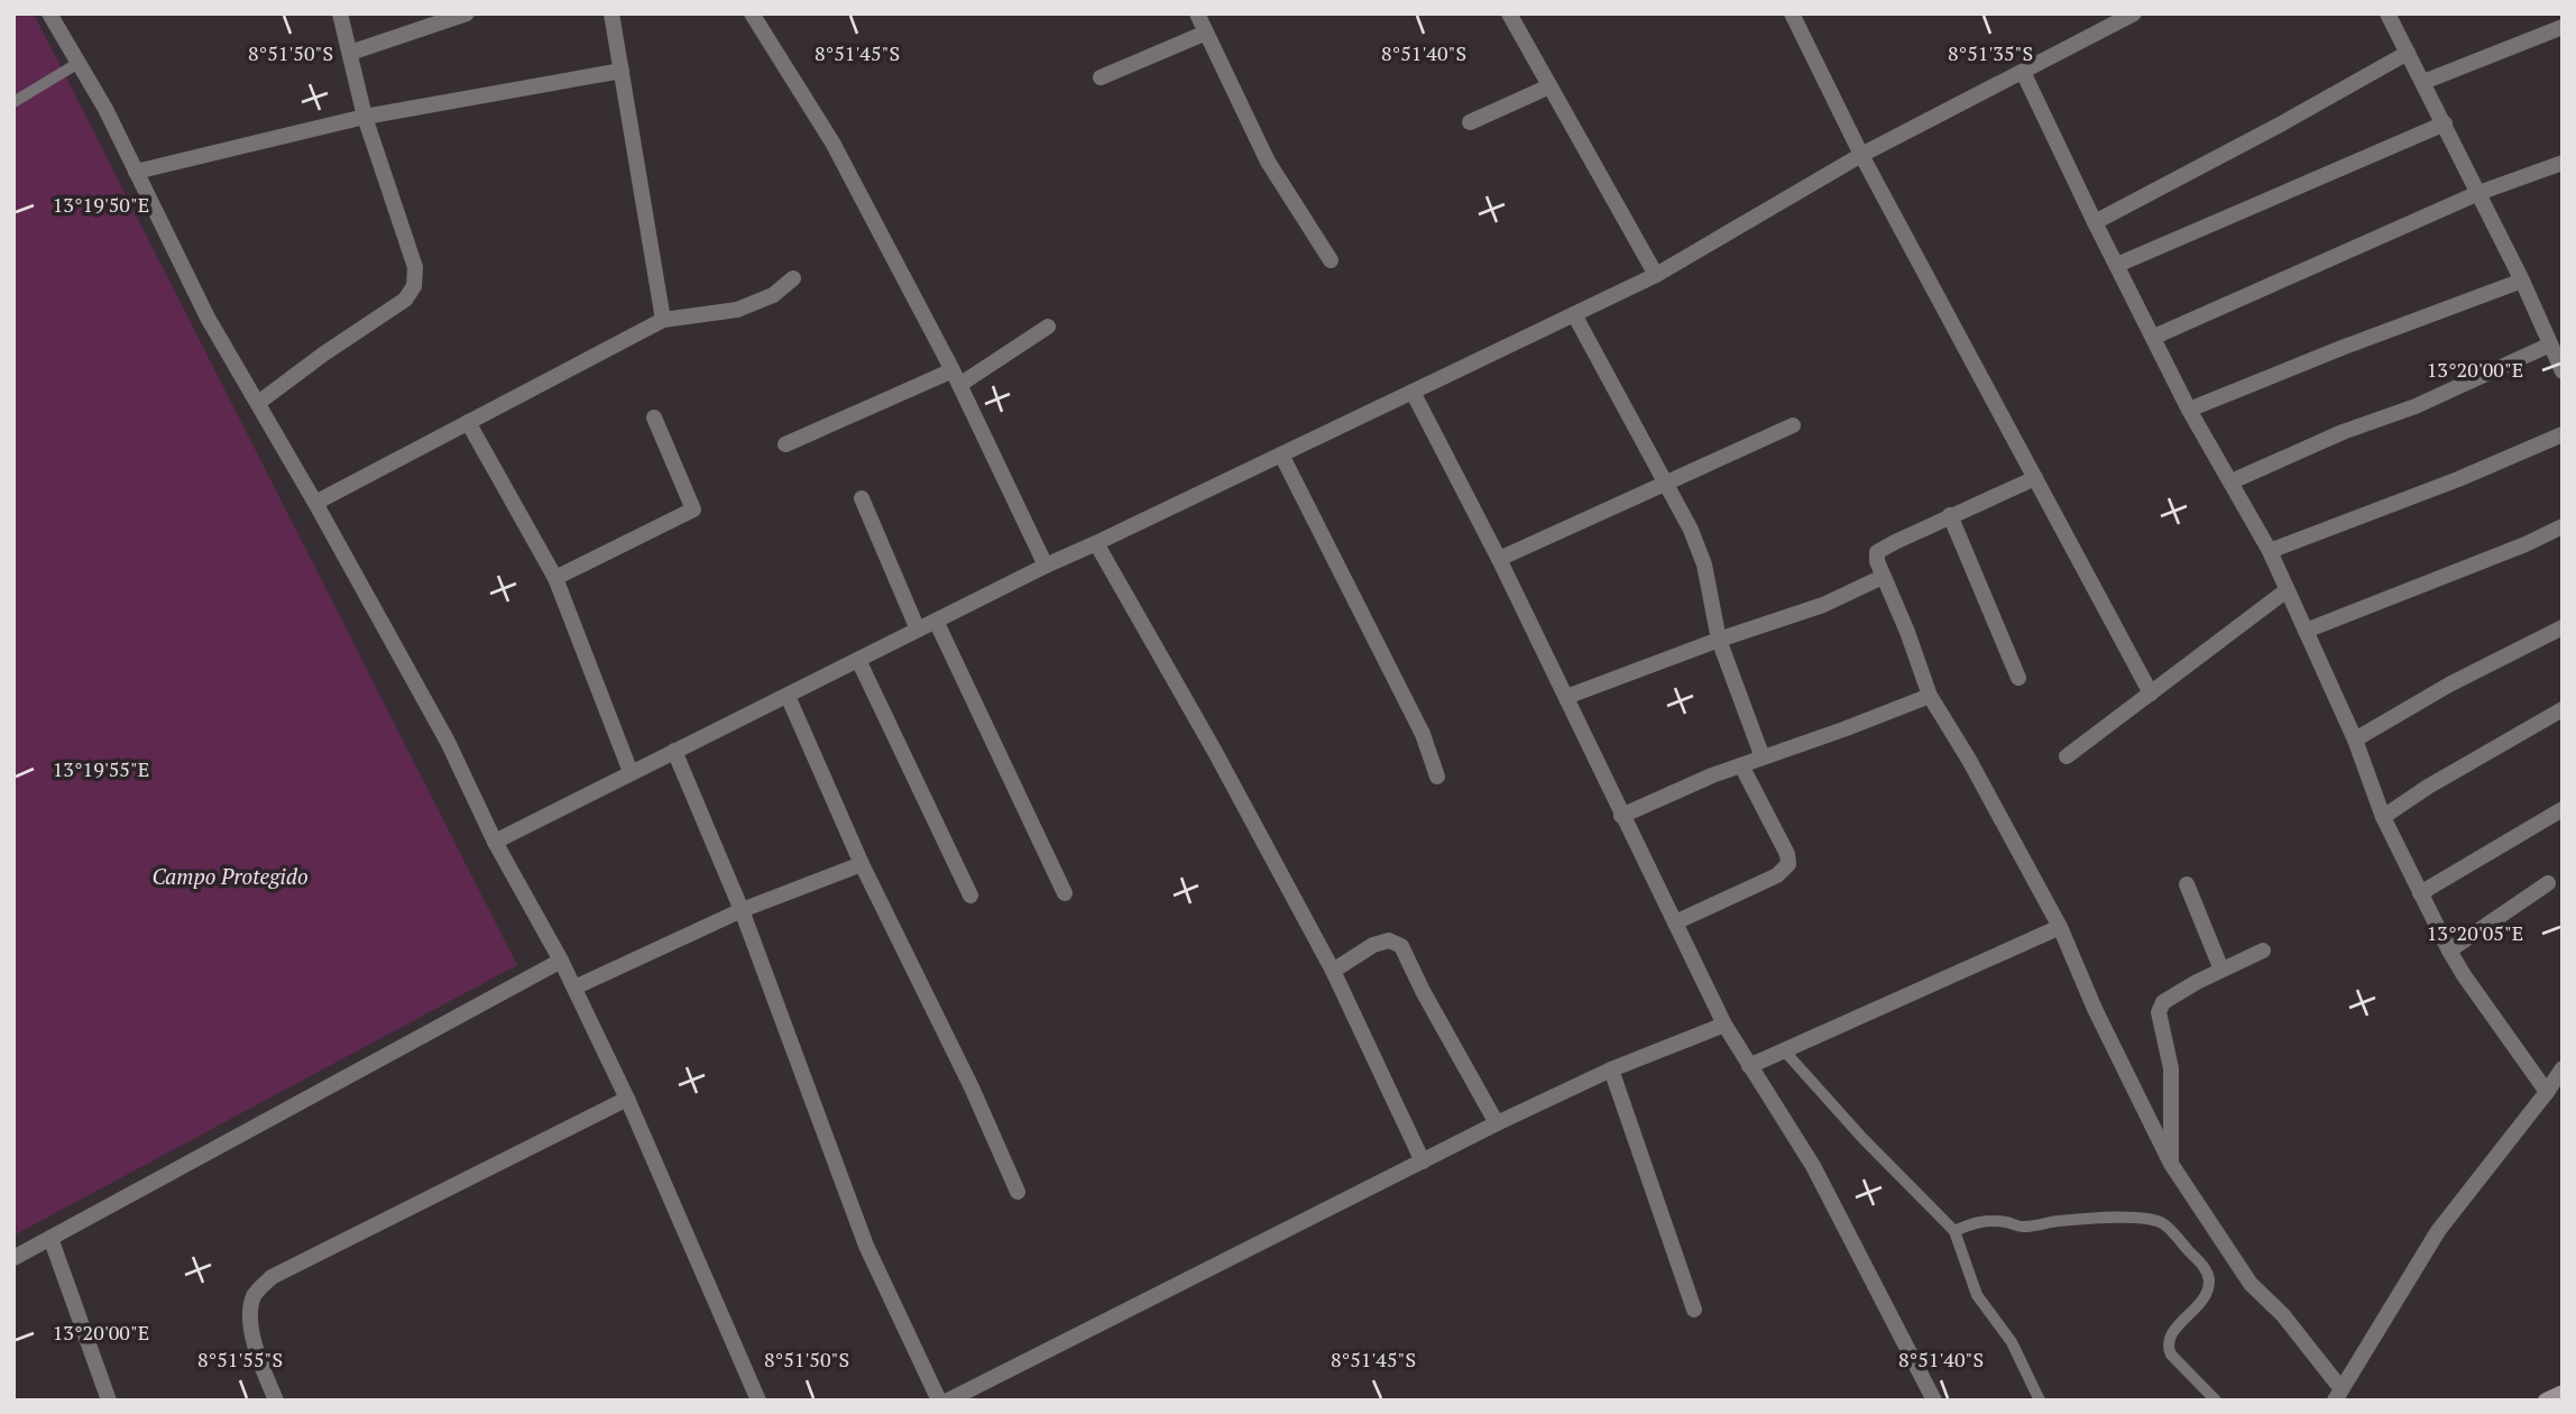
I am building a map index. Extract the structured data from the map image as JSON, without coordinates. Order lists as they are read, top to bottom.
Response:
{
  "parks": ["Campo Protegido"],
  "coordinates": [
    "8°51'50\"S",
    "8°51'45\"S",
    "8°51'40\"S",
    "8°51'35\"S",
    "13°19'50\"E",
    "13°20'00\"E",
    "13°19'55\"E",
    "13°20'05\"E",
    "8°51'55\"S"
  ]
}
